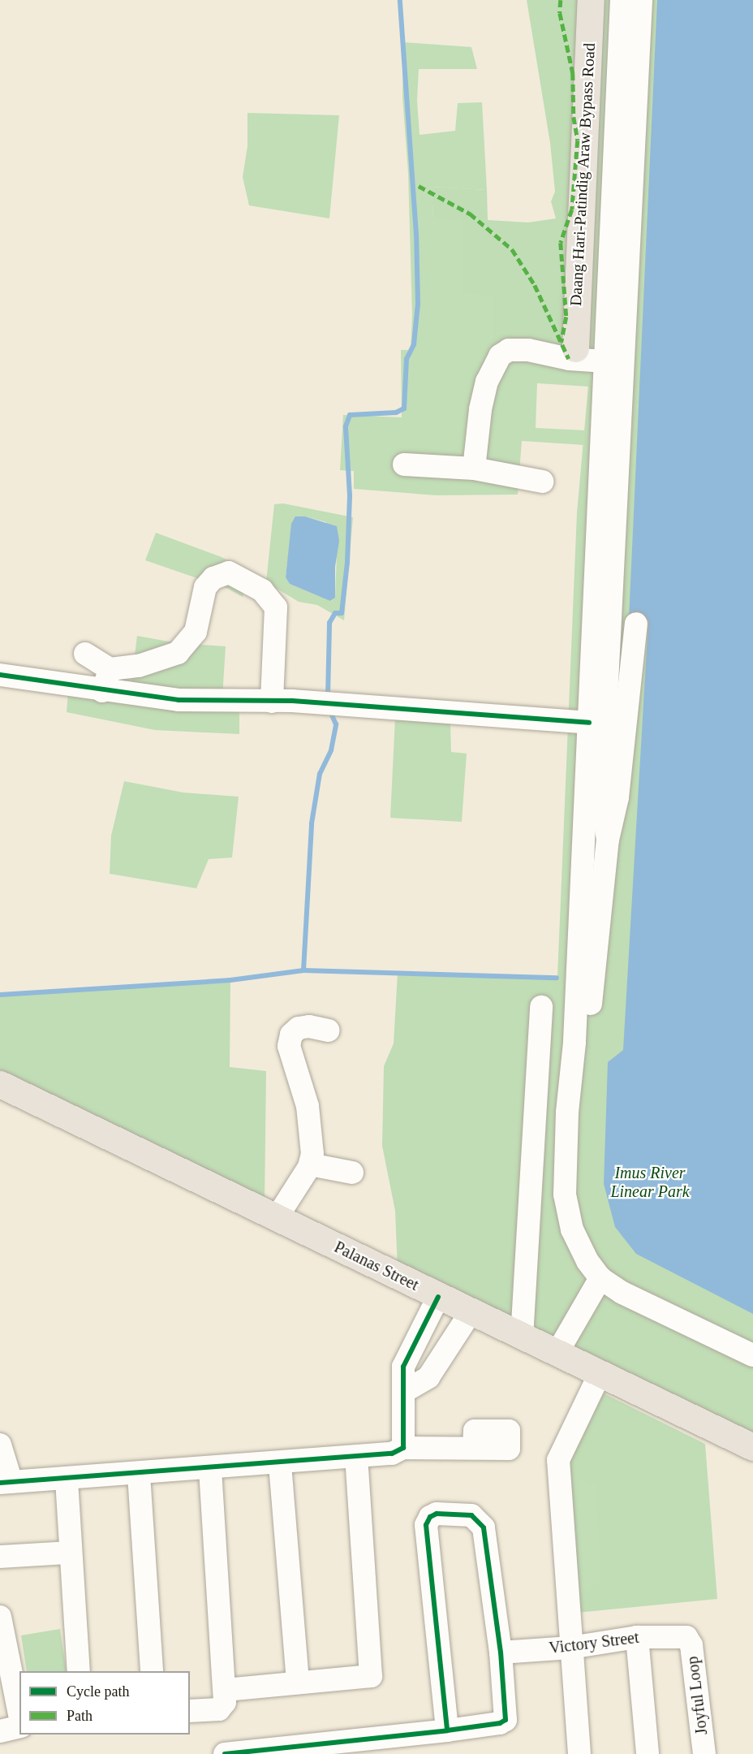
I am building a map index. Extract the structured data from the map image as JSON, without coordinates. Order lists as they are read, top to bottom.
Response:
{
  "streets": {
    "main road": ["Daang Hari-Patindig Araw Bypass Road", "Palanas Street"],
    "street": ["Victory Street", "Joyful Loop"]
  },
  "crossings": [
    ["Victory Street", "Joyful Loop"]
  ],
  "parks": ["Imus River Linear Park"],
  "legend": ["Cycle path", "Path"]
}
